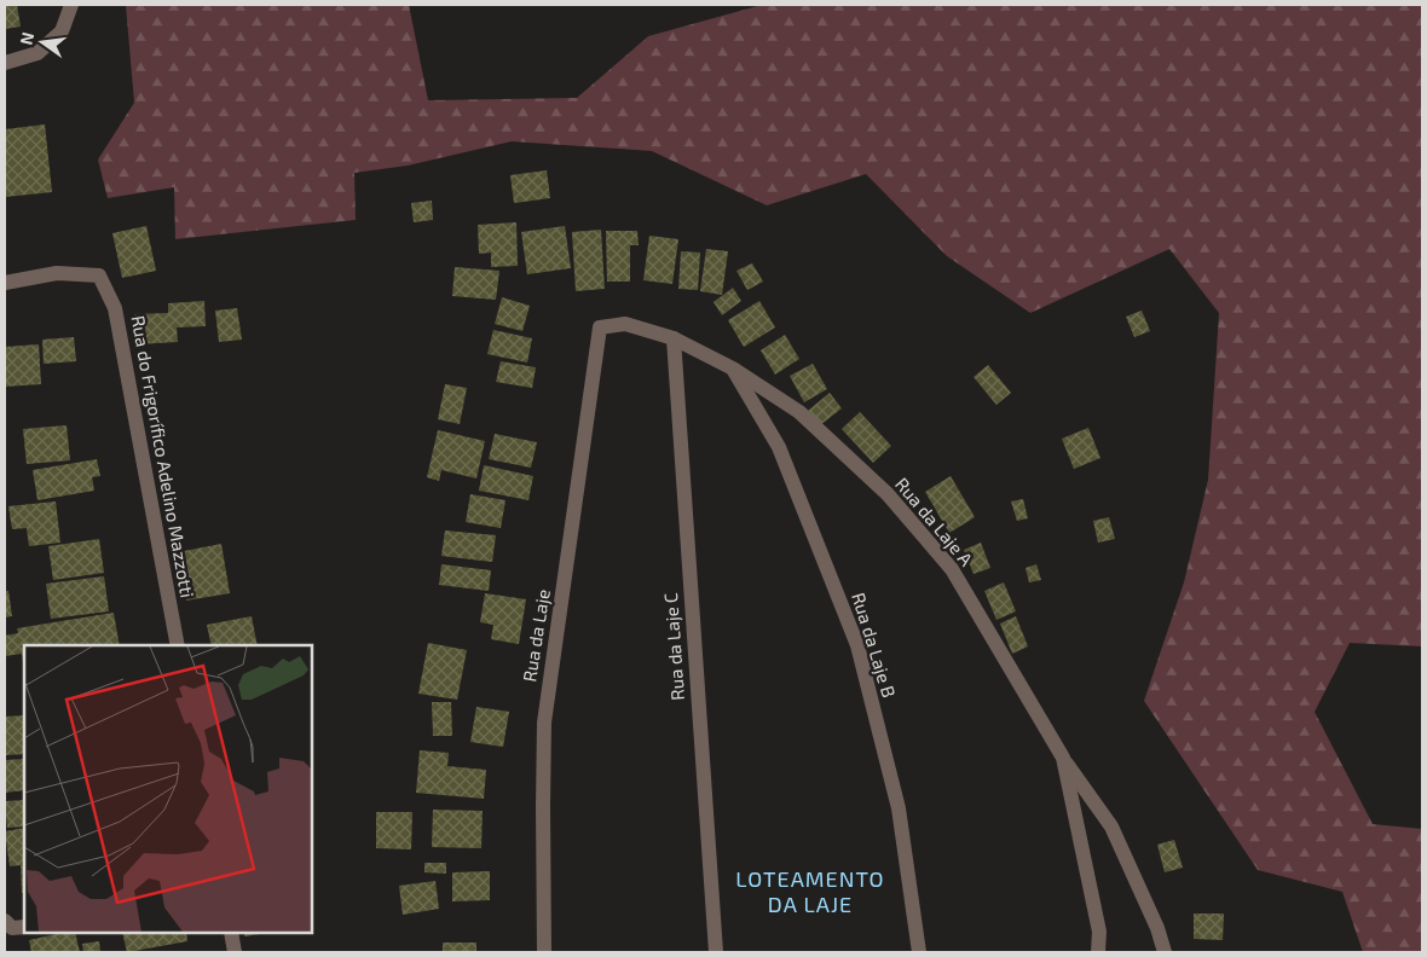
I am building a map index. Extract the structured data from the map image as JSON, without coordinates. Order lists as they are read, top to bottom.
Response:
{
  "streets": {
    "street": [
      "Rua do Frigorífico Adelino Mazzotti",
      "Rua da Laje A",
      "Rua da Laje",
      "Rua da Laje B",
      "Rua da Laje C"
    ]
  },
  "crossings": [
    ["Rua da Laje A", "Rua da Laje"],
    ["Rua da Laje A", "Rua da Laje B"],
    ["Rua da Laje A", "Rua da Laje C"]
  ],
  "districts": ["LOTEAMENTO DA LAJE"],
  "north": "left"
}
